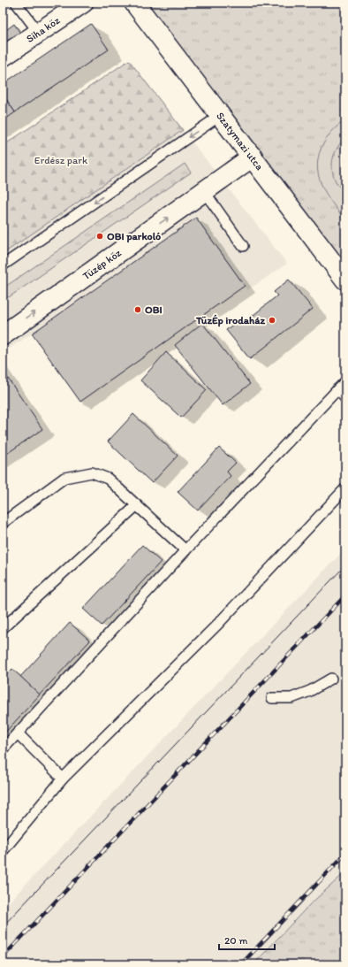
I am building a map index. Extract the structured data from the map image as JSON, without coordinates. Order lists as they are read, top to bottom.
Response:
{
  "streets": {
    "street": ["Siha köz", "Szatymazi utca", "Tüzép köz"]
  },
  "crossings": [
    ["Szatymazi utca", "Tüzép köz"]
  ],
  "one_way": ["Tüzép köz"],
  "parks": ["Erdész park"],
  "places": ["OBI parkoló", "OBI", "TüzÉp irodaház"],
  "scale_bar": "20 m"
}
